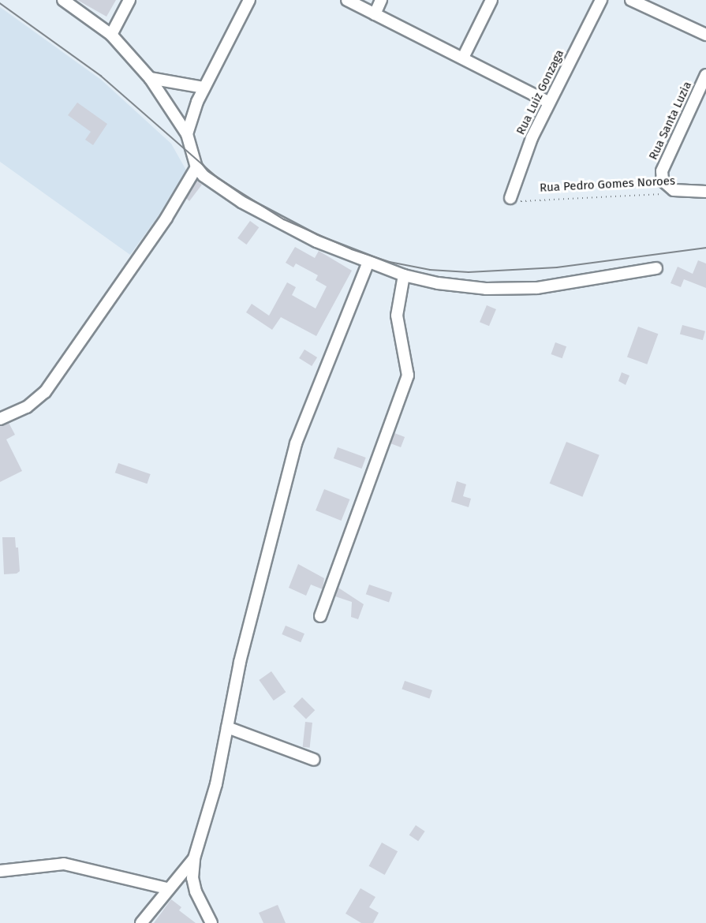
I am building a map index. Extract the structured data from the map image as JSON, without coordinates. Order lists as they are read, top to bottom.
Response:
{
  "streets": {
    "street": ["Rua Luiz Gonzaga", "Rua Santa Luzia", "Rua Pedro Gomes Noroes"]
  },
  "crossings": [
    ["Rua Luiz Gonzaga", "Rua Pedro Gomes Noroes"],
    ["Rua Santa Luzia", "Rua Pedro Gomes Noroes"]
  ]
}
